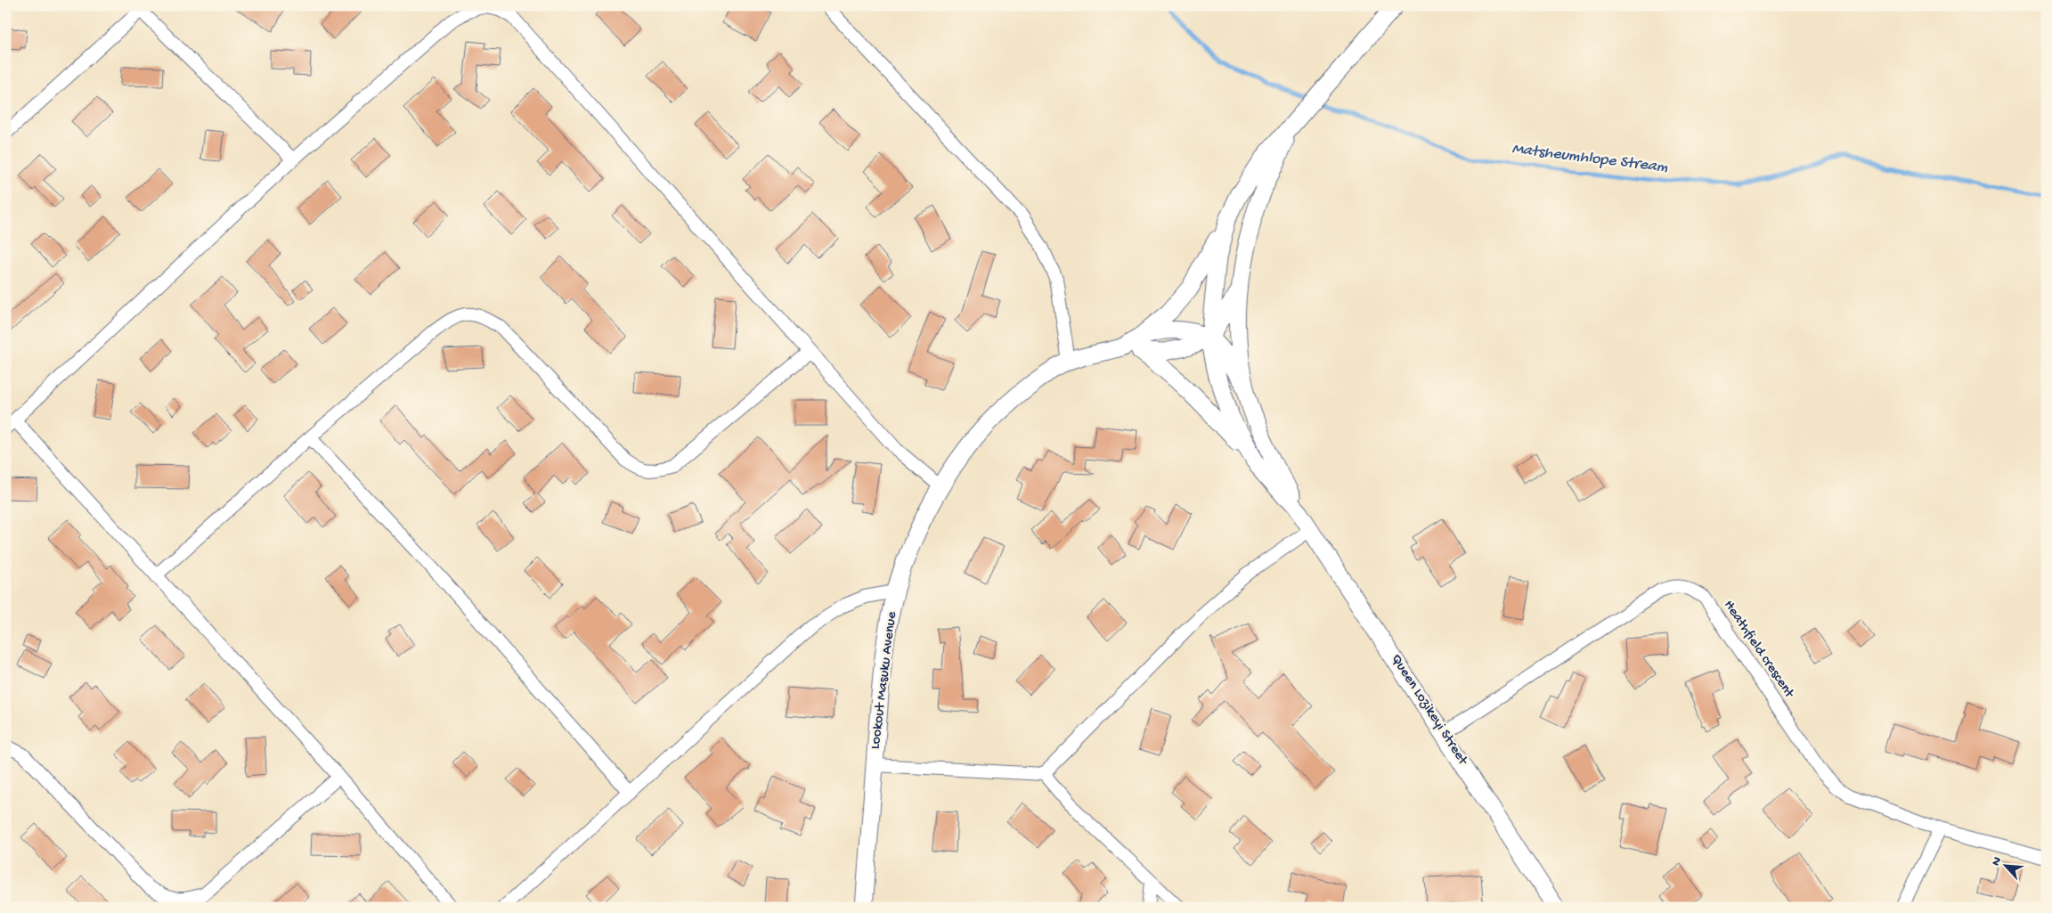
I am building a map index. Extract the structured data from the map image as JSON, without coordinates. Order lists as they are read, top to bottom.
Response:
{
  "streets": {
    "main road": ["Lookout Masuku Avenue", "Queen Lozikeyi Street"],
    "street": ["Heathfield crescent"]
  },
  "crossings": [
    ["Heathfield crescent", "Queen Lozikeyi Street"],
    ["Lookout Masuku Avenue", "Queen Lozikeyi Street"]
  ],
  "water": ["Matsheumhlope Stream"],
  "north": "top left"
}
